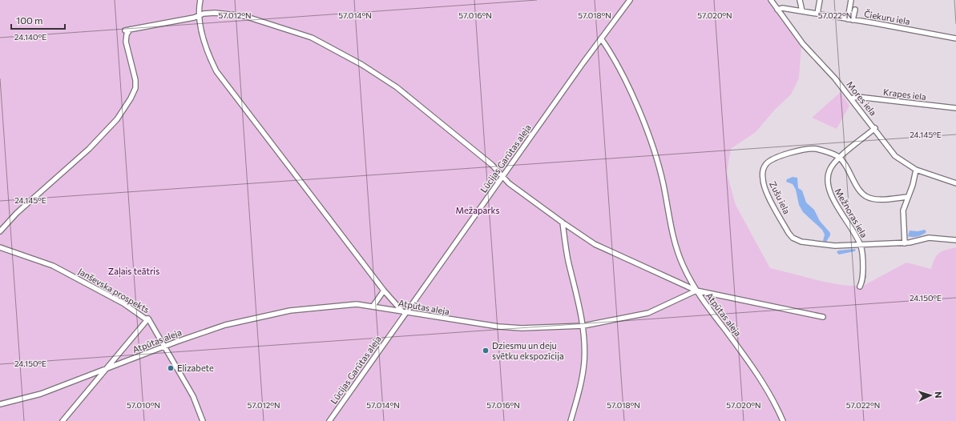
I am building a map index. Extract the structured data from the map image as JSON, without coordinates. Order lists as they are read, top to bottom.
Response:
{
  "streets": {
    "street": [
      "Čiekuru iela",
      "Krapes iela",
      "Mores iela",
      "Lūcijas Garūtas aleja",
      "Zušu iela",
      "Mežnoras iela",
      "Janševska prospekts",
      "Atpūtas aleja"
    ]
  },
  "crossings": [
    ["Čiekuru iela", "Mores iela"],
    ["Krapes iela", "Mores iela"],
    ["Mores iela", "Mežnoras iela"],
    ["Lūcijas Garūtas aleja", "Atpūtas aleja"],
    ["Zušu iela", "Mežnoras iela"],
    ["Janševska prospekts", "Atpūtas aleja"]
  ],
  "parks": ["Mežaparks", "Zaļais teātris"],
  "places": ["Dziesmu un deju svētku ekspozīcija", "Elizabete"],
  "scale_bar": "100 m",
  "north": "right",
  "coordinates": [
    "57.012°N",
    "57.014°N",
    "57.016°N",
    "57.018°N",
    "57.020°N",
    "57.022°N",
    "24.140°E",
    "24.145°E",
    "24.150°E",
    "57.010°N"
  ]
}
